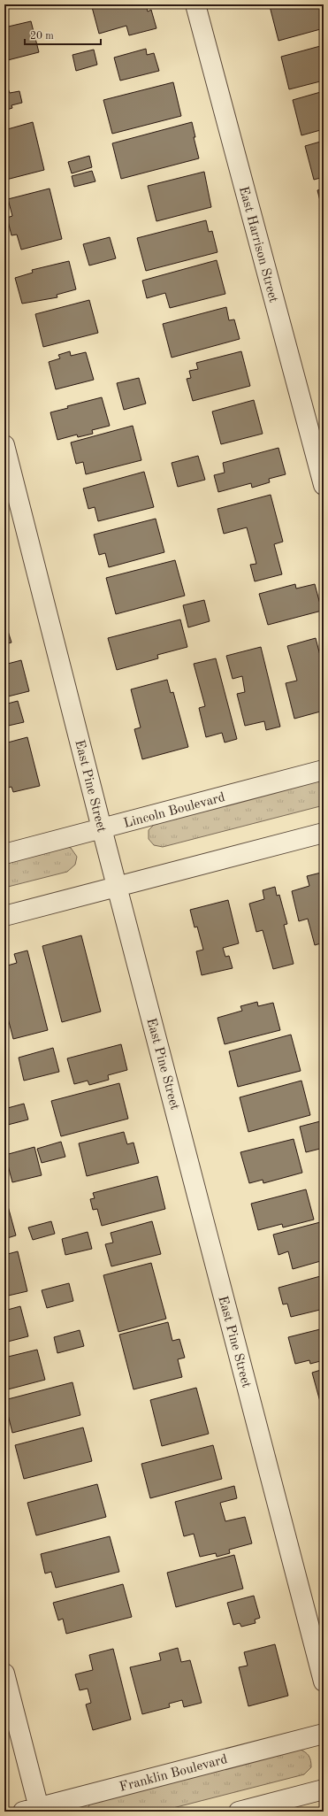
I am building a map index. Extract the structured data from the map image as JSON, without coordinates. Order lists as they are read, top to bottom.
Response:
{
  "streets": {
    "street": [
      "East Harrison Street",
      "East Pine Street",
      "Lincoln Boulevard",
      "Franklin Boulevard"
    ]
  },
  "crossings": [
    ["East Pine Street", "Lincoln Boulevard"]
  ],
  "scale_bar": "20 m"
}
